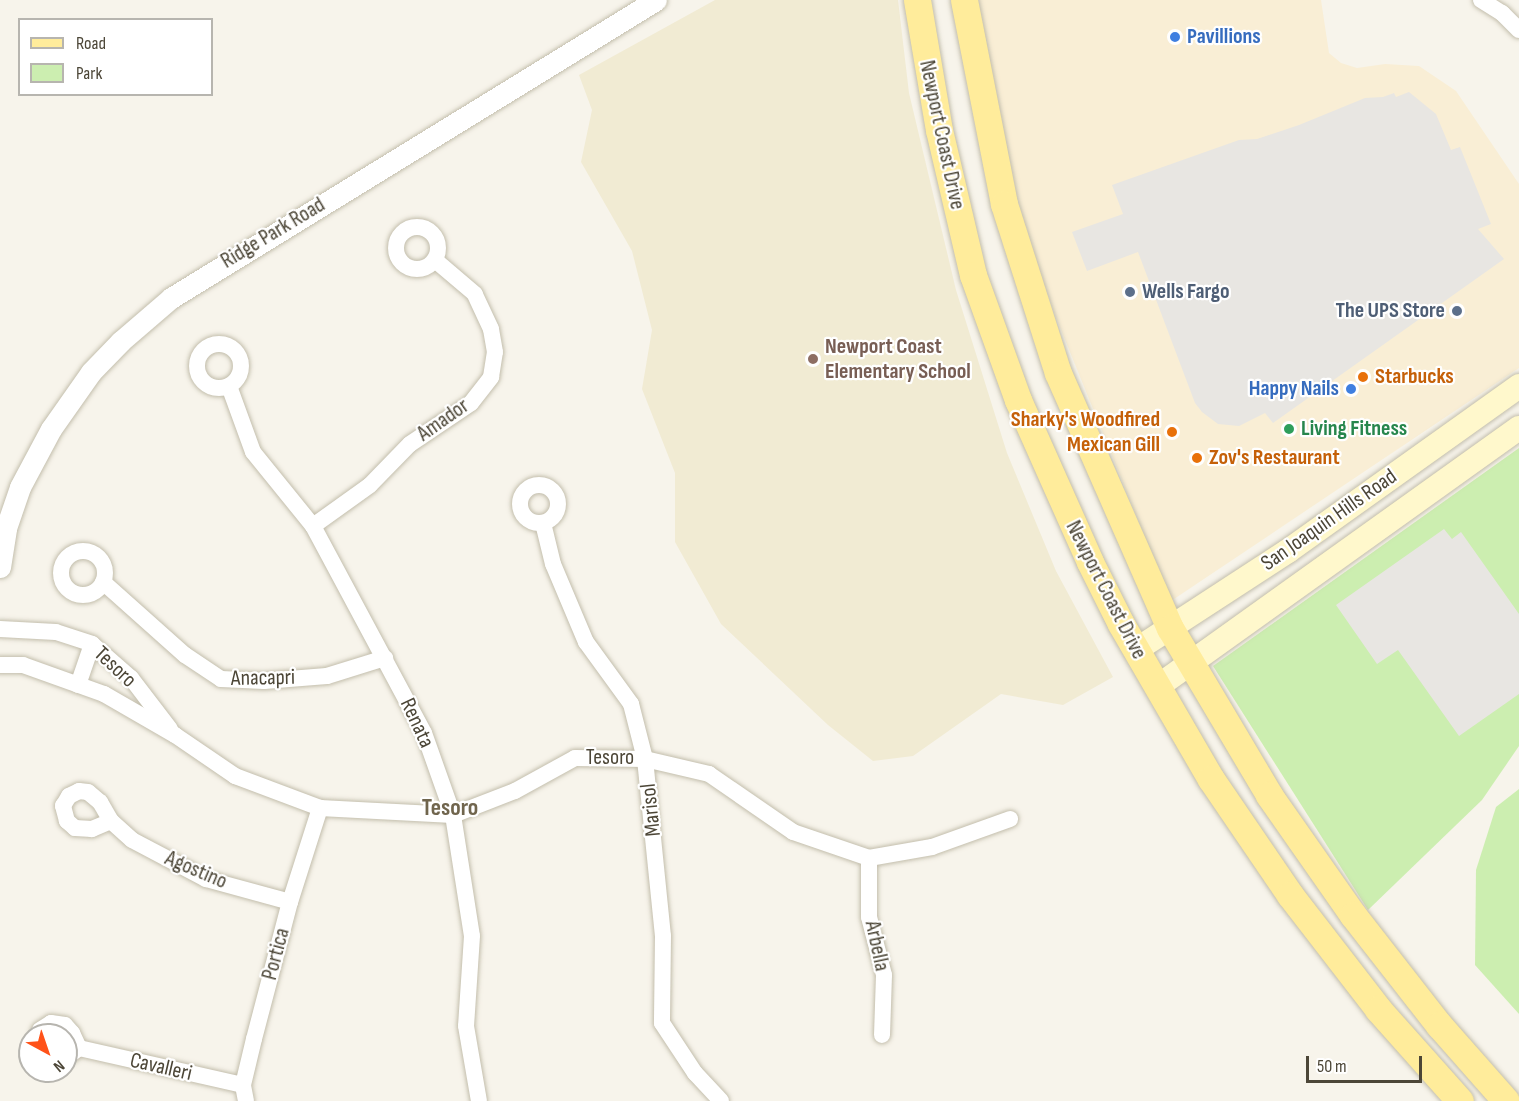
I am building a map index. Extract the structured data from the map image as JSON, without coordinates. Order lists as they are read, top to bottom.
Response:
{
  "streets": {
    "main road": ["Newport Coast Drive", "San Joaquin Hills Road"],
    "street": [
      "Ridge Park Road",
      "Amador",
      "Tesoro",
      "Anacapri",
      "Renata",
      "Marisol",
      "Agostino",
      "Arbella",
      "Portica",
      "Cavalleri"
    ]
  },
  "crossings": [
    ["Newport Coast Drive", "San Joaquin Hills Road"],
    ["Amador", "Renata"],
    ["Tesoro", "Renata"],
    ["Tesoro", "Marisol"],
    ["Tesoro", "Arbella"],
    ["Tesoro", "Portica"],
    ["Anacapri", "Renata"],
    ["Agostino", "Portica"],
    ["Portica", "Cavalleri"]
  ],
  "districts": ["Tesoro"],
  "places": [
    "Pavillions",
    "Wells Fargo",
    "The UPS Store",
    "Newport Coast Elementary School",
    "Starbucks",
    "Happy Nails",
    "Living Fitness",
    "Sharky's Woodfired Mexican Gill",
    "Zov's Restaurant"
  ],
  "legend": ["Road", "Park"],
  "scale_bar": "50 m",
  "north": "bottom right"
}
